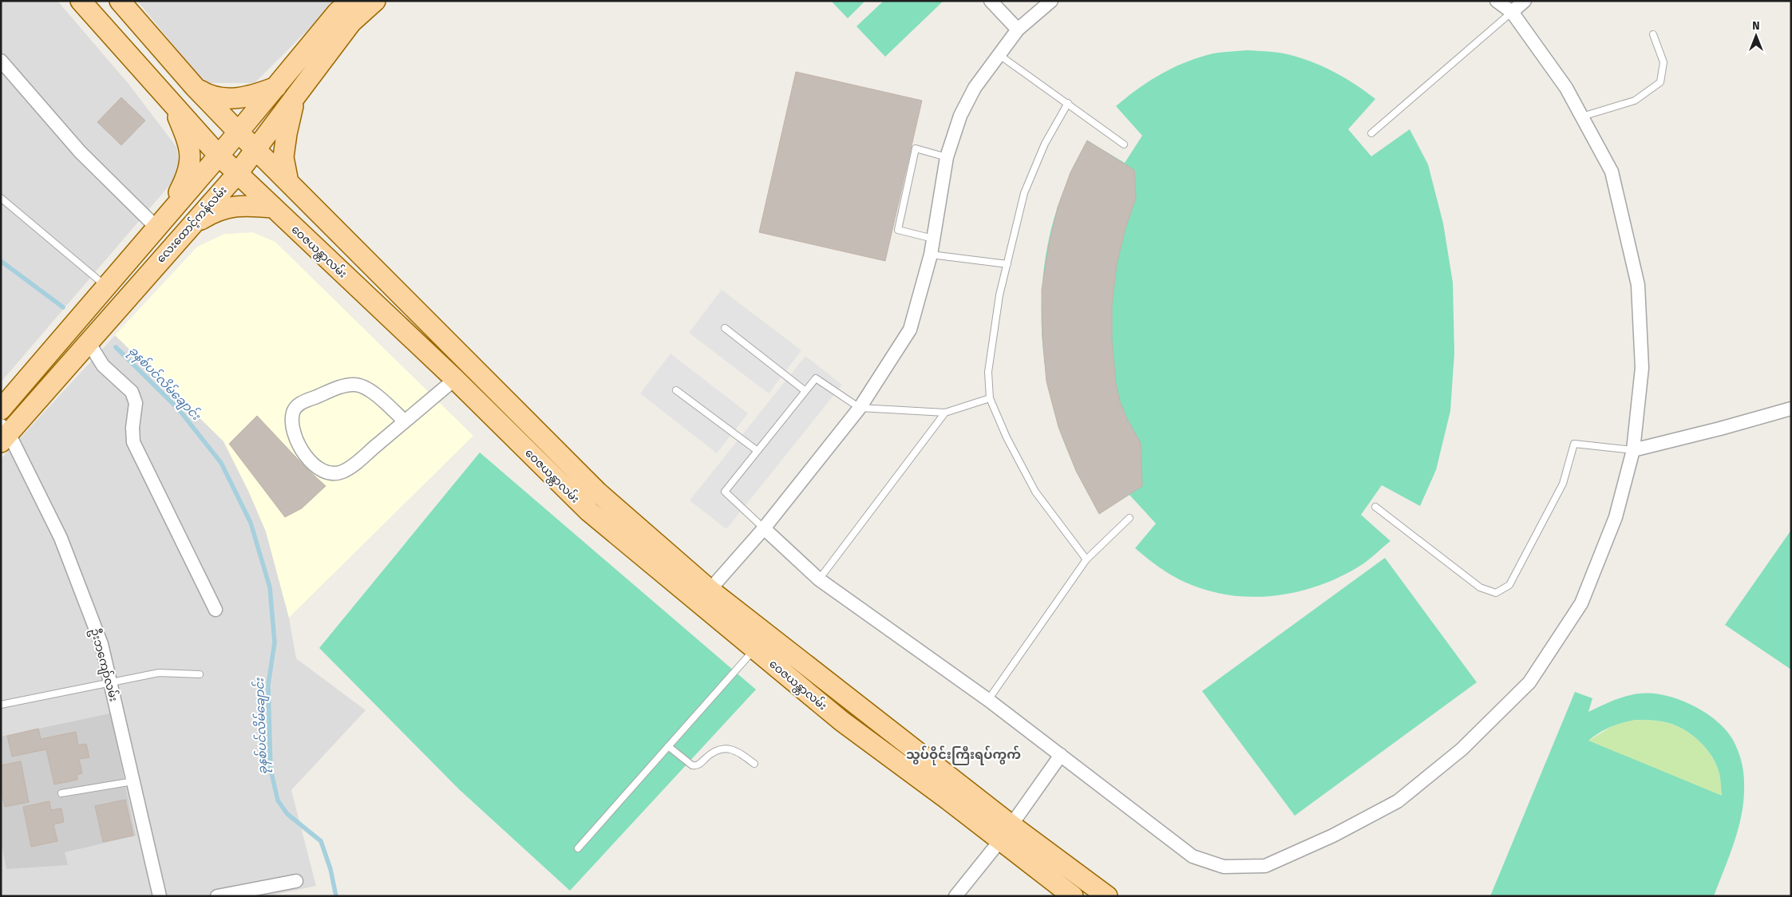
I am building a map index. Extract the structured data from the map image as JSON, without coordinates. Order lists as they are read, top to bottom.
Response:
{
  "streets": {
    "main road": ["လေးထောင့်ကန်လမ်း", "ဝေဇယန္တာလမ်း"],
    "street": ["ဦးဘကျော်လမ်း"]
  },
  "crossings": [
    ["လေးထောင့်ကန်လမ်း", "ဝေဇယန္တာလမ်း"],
    ["လေးထောင့်ကန်လမ်း", "ဦးဘကျော်လမ်း"]
  ],
  "districts": ["သွပ်ဝိုင်းကြီးရပ်ကွက်"],
  "water": ["ခုနစ်ပင်လိမ်ချောင်း"],
  "north": "top"
}
